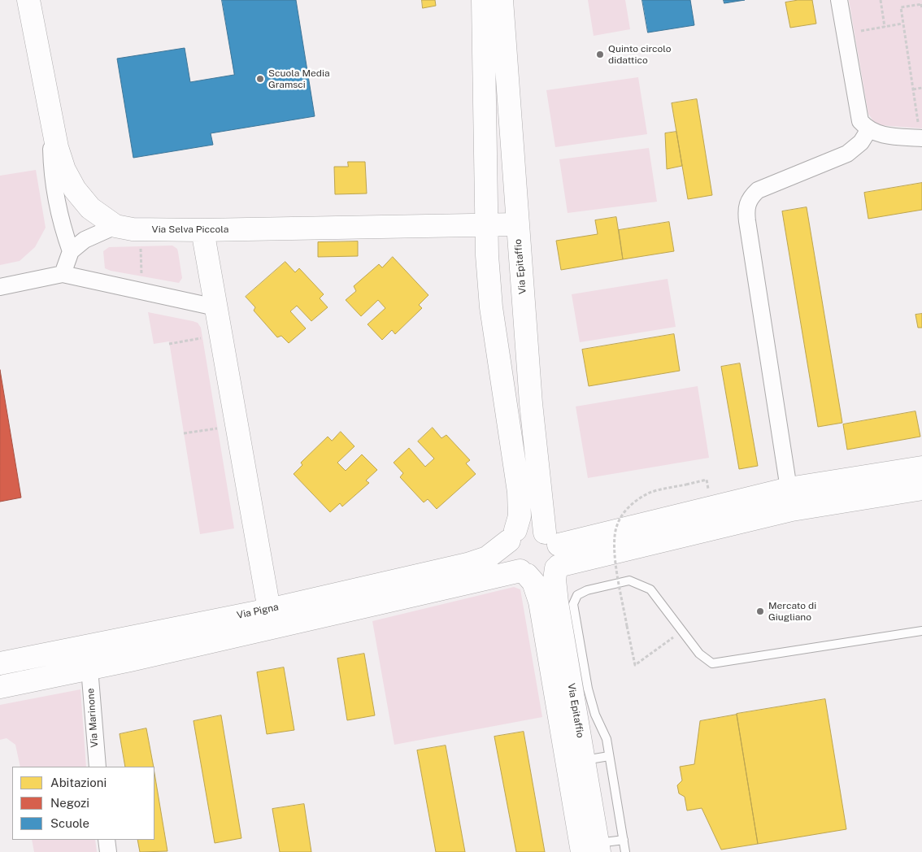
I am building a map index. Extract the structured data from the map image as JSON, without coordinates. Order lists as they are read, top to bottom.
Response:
{
  "streets": {
    "street": [
      "Via Selva Piccola",
      "Via Epitaffio",
      "Via Pigna",
      "Via Marinone"
    ]
  },
  "crossings": [
    ["Via Selva Piccola", "Via Epitaffio"],
    ["Via Epitaffio", "Via Pigna"]
  ],
  "places": ["Quinto circolo didattico", "Scuola Media Gramsci", "Mercato di Giugliano"],
  "legend": ["Abitazioni", "Negozi", "Scuole"]
}
